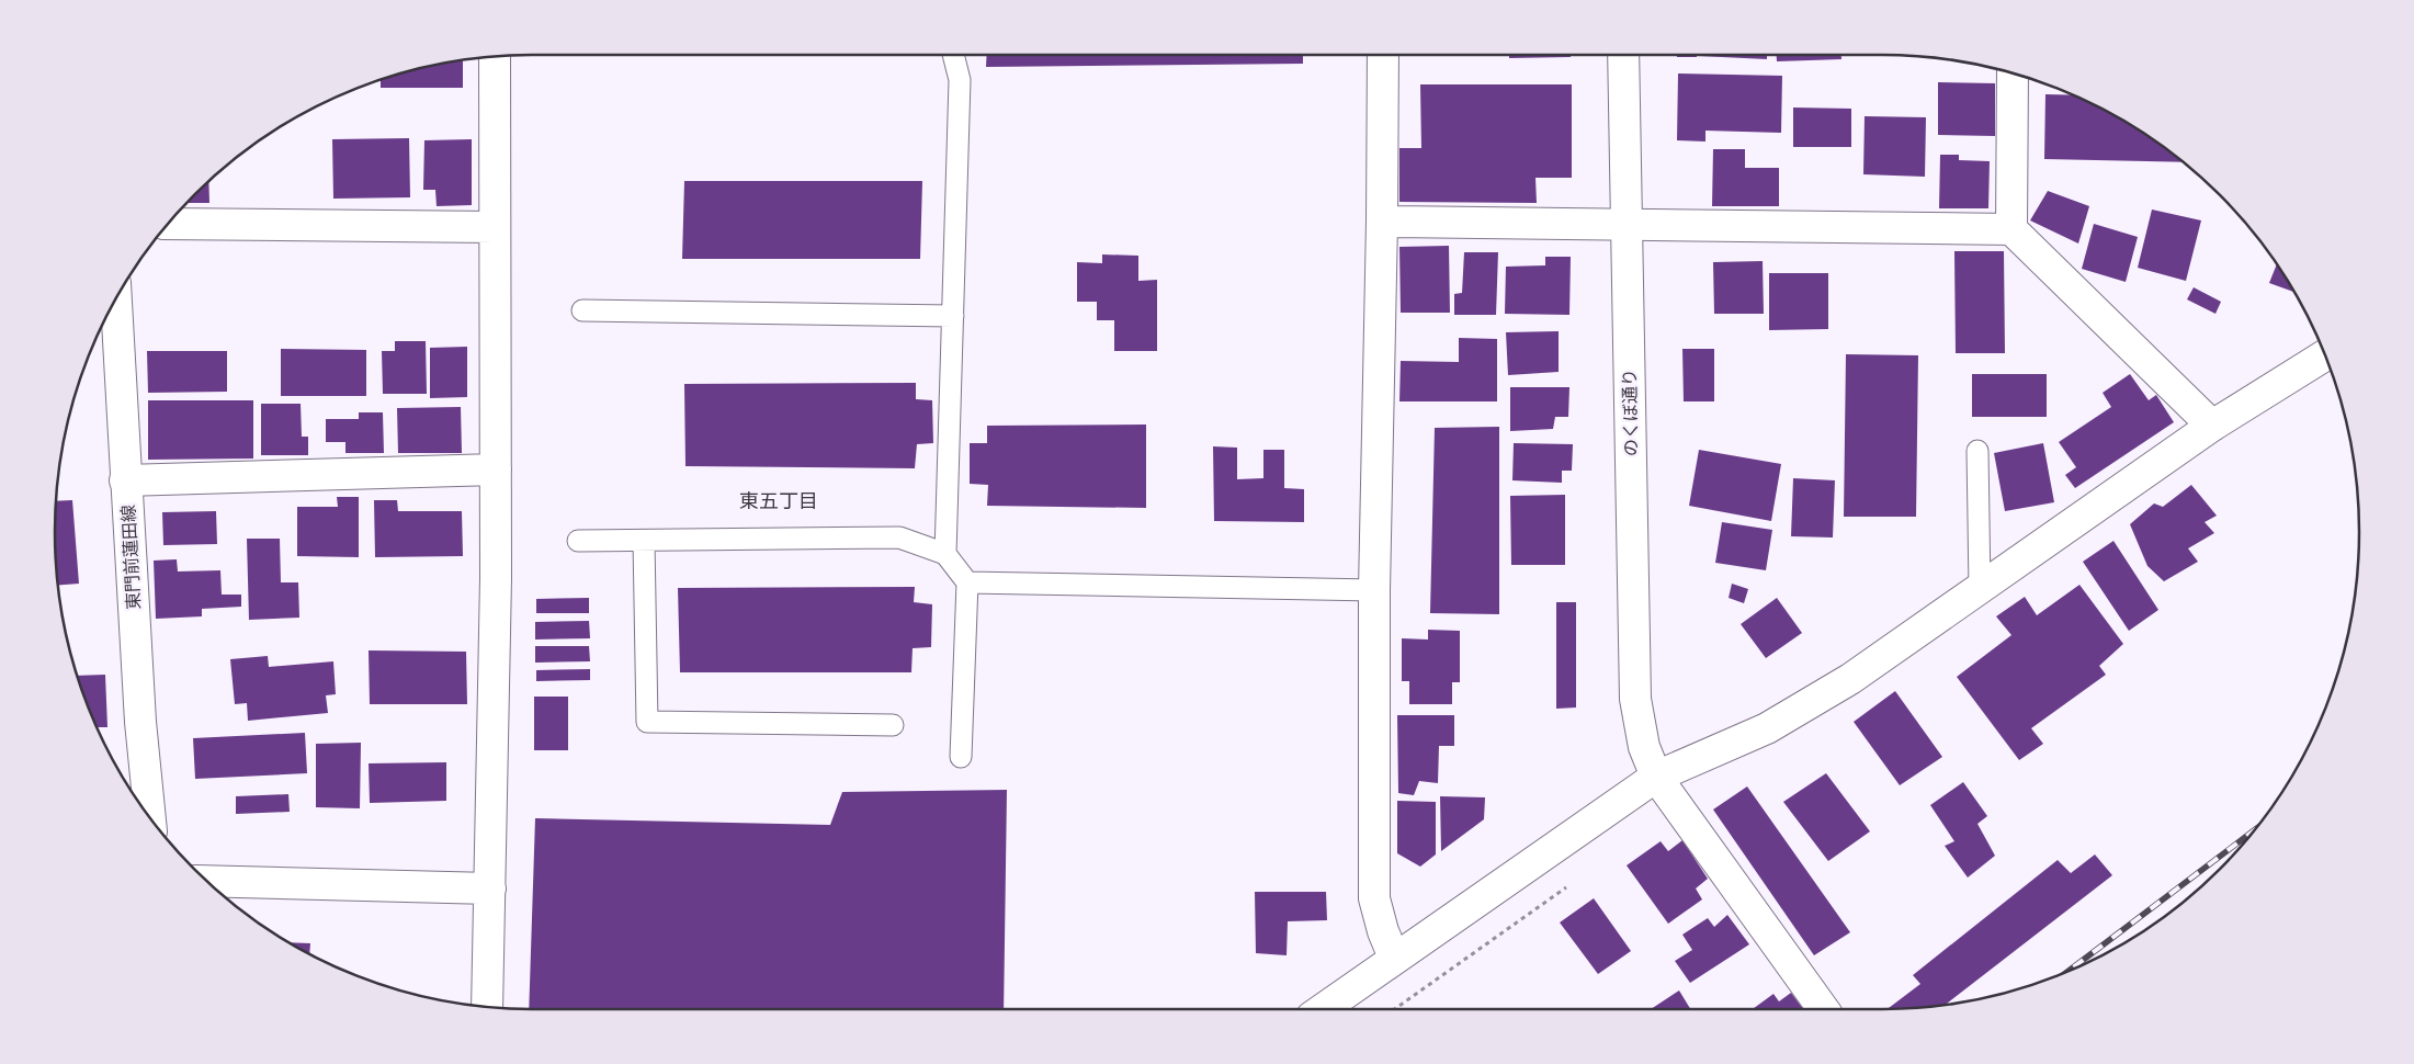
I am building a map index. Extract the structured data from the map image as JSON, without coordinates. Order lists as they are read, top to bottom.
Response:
{
  "streets": {
    "street": ["のくぼ通り", "東門前蓮田線"]
  },
  "districts": ["東五丁目"]
}
